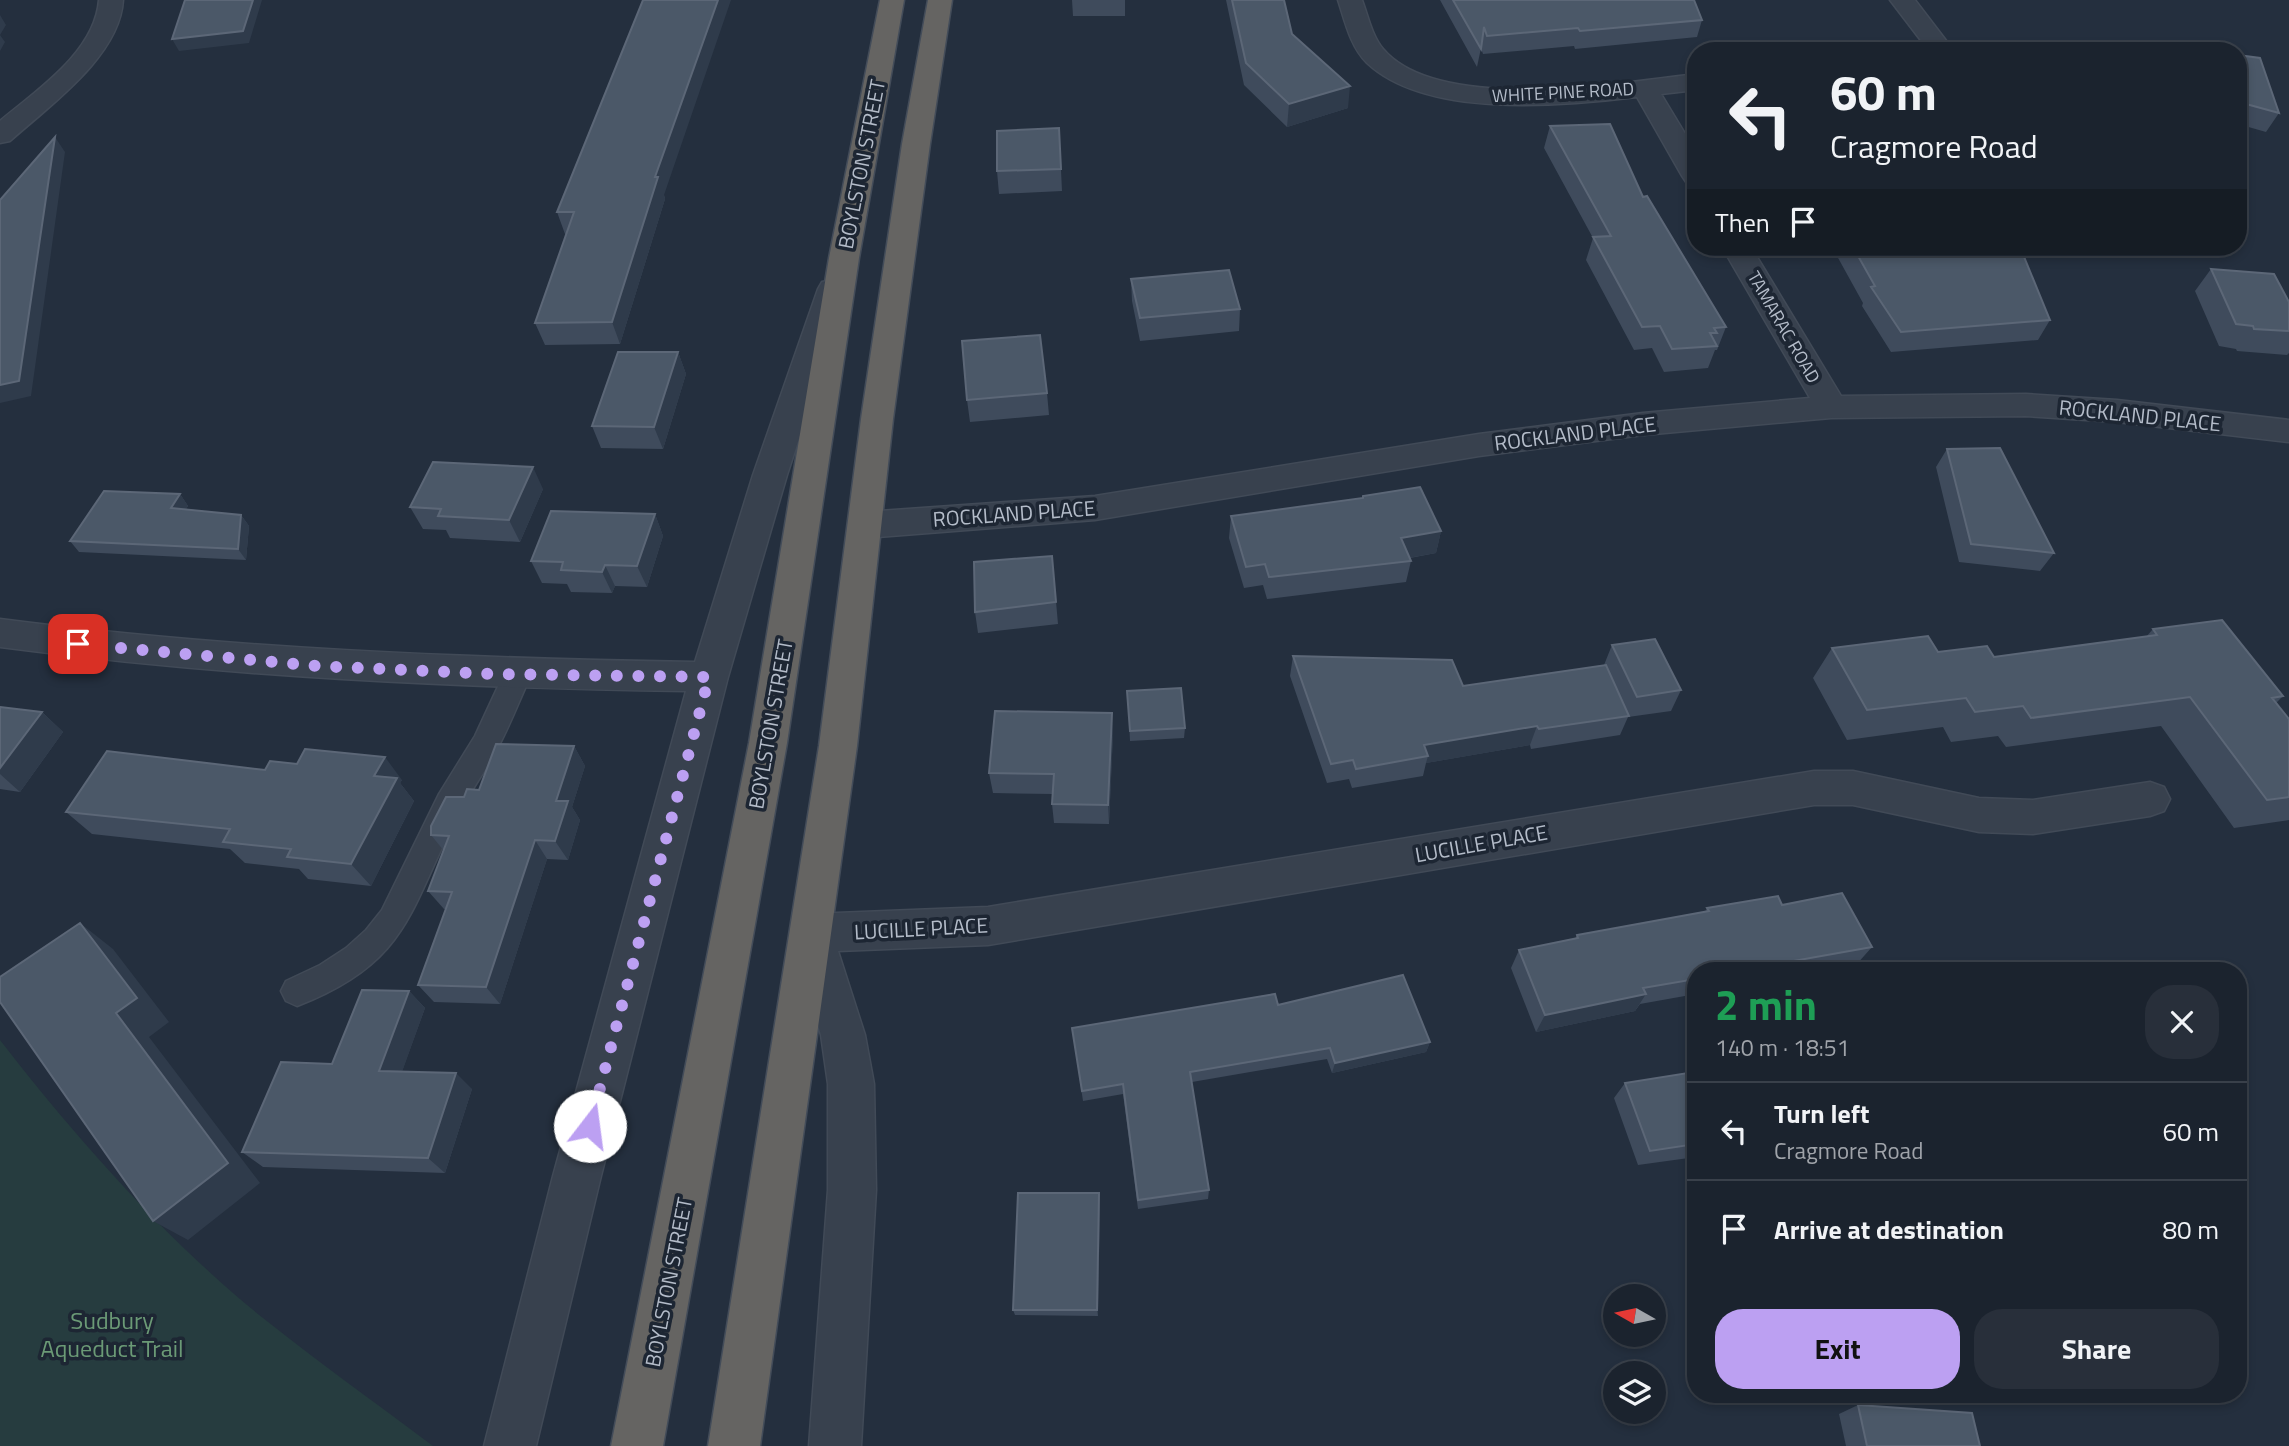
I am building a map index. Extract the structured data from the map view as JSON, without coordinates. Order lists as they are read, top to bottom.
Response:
{
  "streets": {
    "highway": ["BOYLSTON STREET"],
    "street": [
      "WHITE PINE ROAD",
      "TAMARAC ROAD",
      "ROCKLAND PLACE",
      "LUCILLE PLACE"
    ]
  },
  "crossings": [
    ["TAMARAC ROAD", "ROCKLAND PLACE"]
  ],
  "parks": ["Sudbury Aqueduct Trail"],
  "north": "left",
  "page": {
    "turn": ["60 m", "Cragmore Road"],
    "then": "Then",
    "heading": ["2 min", "140 m · 18:51"],
    "list": [
      {
        "name": "Turn left",
        "note": "Cragmore Road",
        "value": "60 m"
      },
      {
        "name": "Arrive at destination",
        "value": "80 m"
      }
    ],
    "buttons": ["Exit", "Share"]
  }
}
